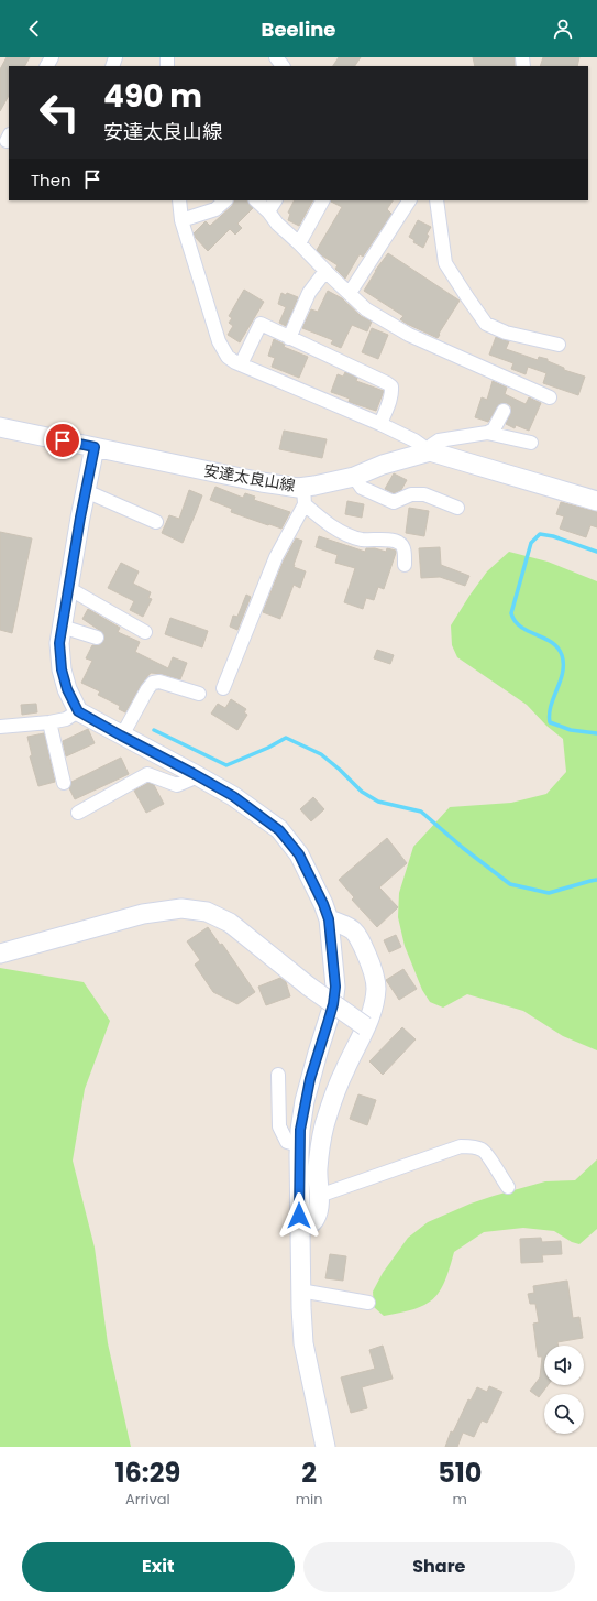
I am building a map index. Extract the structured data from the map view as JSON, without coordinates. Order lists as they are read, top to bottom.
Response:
{
  "streets": {
    "street": ["安達太良山線"]
  },
  "page": {
    "header": "Beeline",
    "turn": ["490 m", "安達太良山線"],
    "then": "Then",
    "eta": [
      "16:29",
      "Arrival",
      "2",
      "min",
      "510",
      "m"
    ],
    "buttons": ["Exit", "Share"]
  }
}
